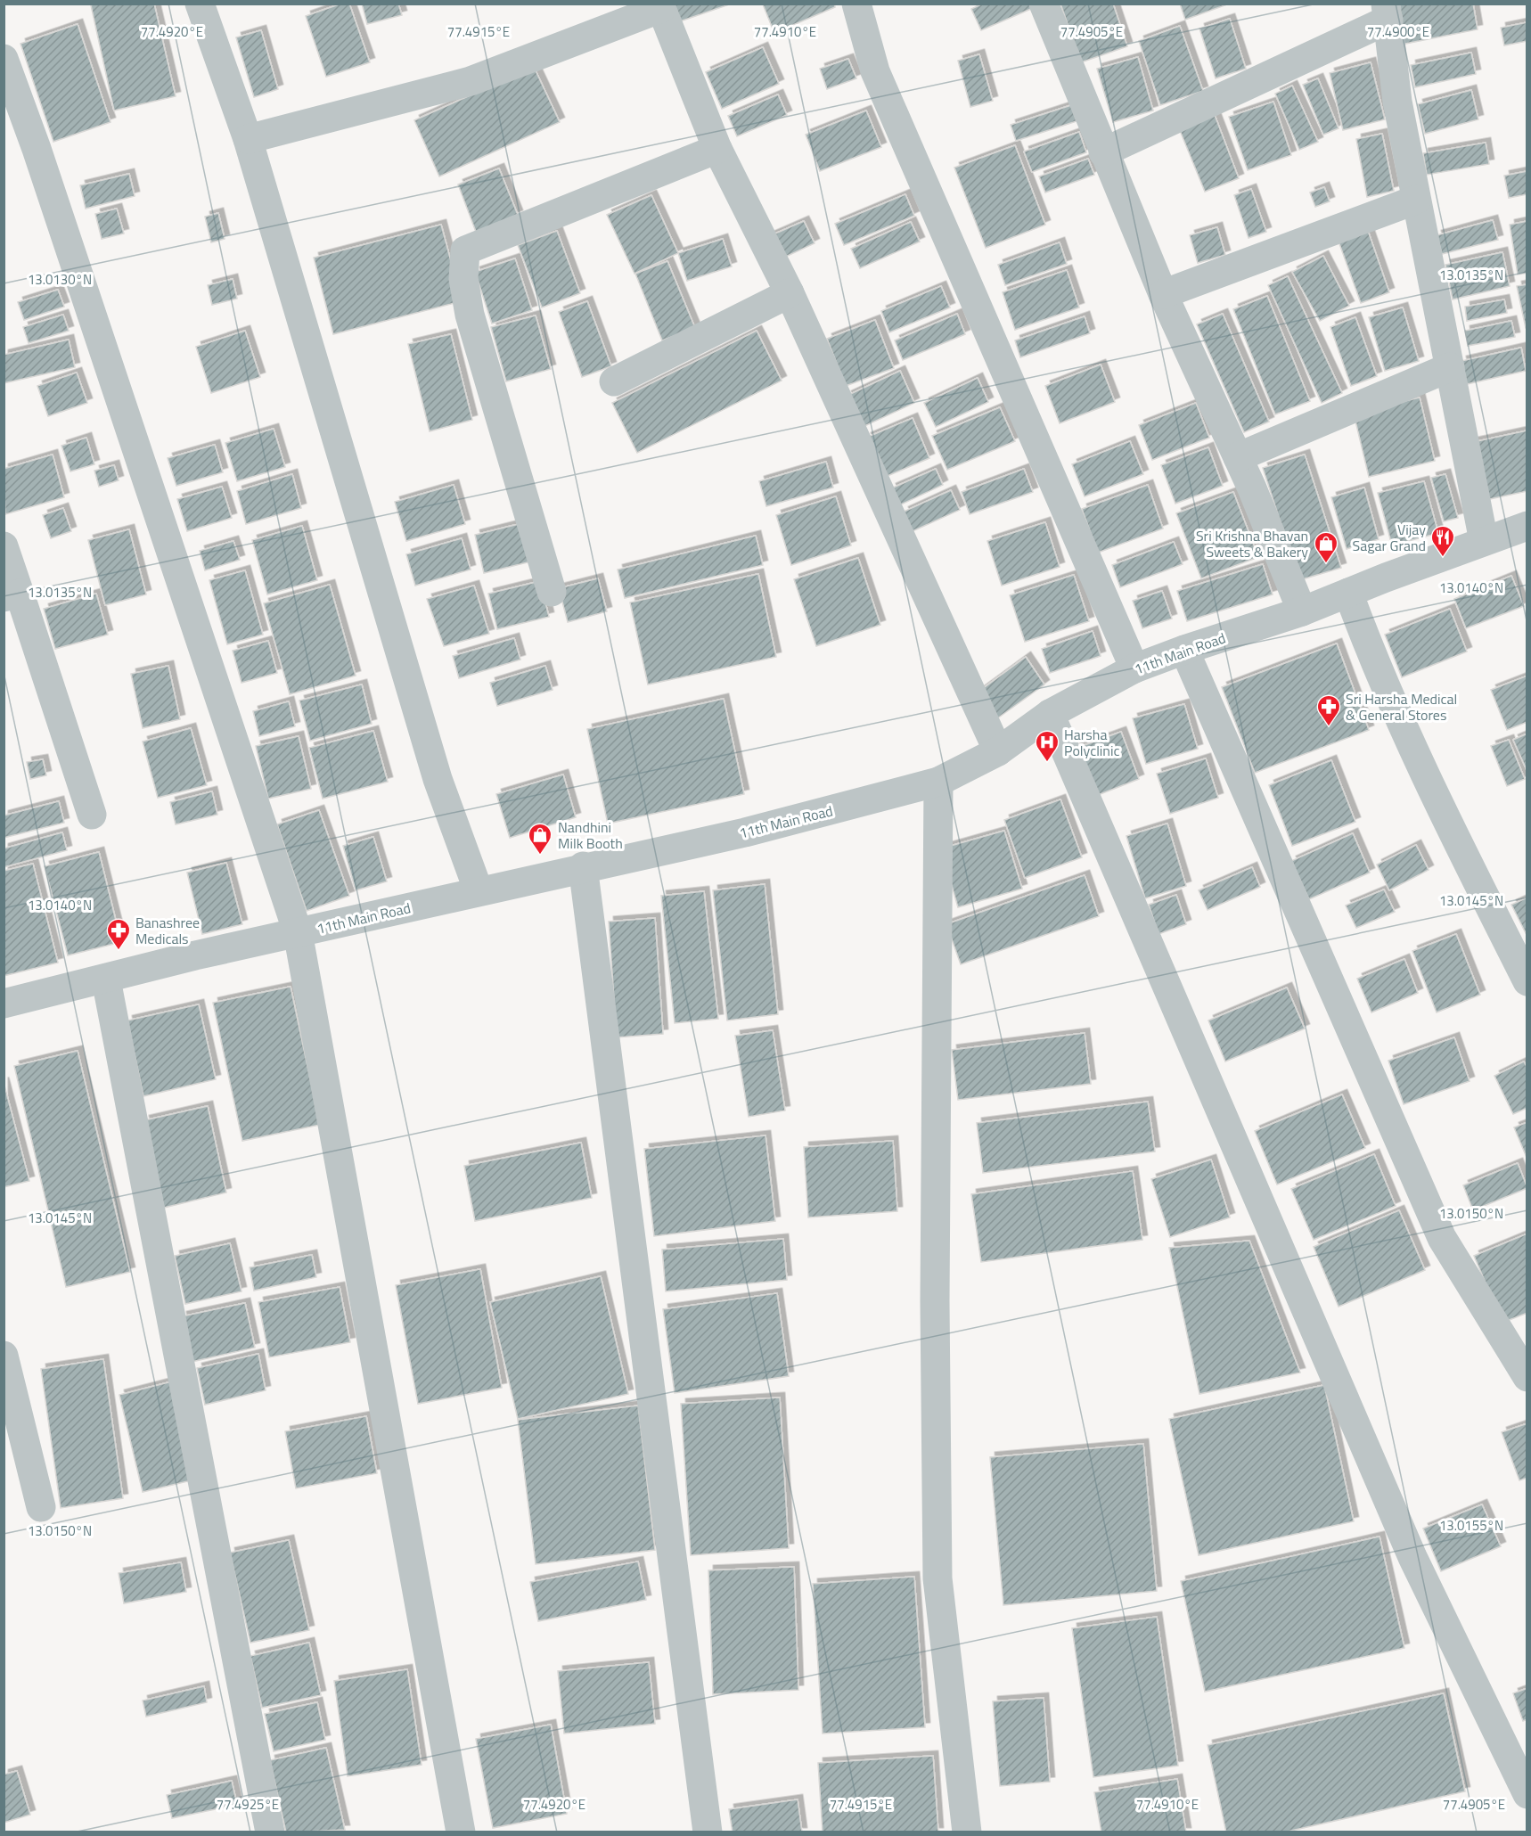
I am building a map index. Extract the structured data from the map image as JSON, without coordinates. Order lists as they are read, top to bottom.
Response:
{
  "streets": {
    "street": ["11th Main Road"]
  },
  "places": {
    "restaurant": ["Vijay Sagar Grand"],
    "shop": ["Sri Krishna Bhavan Sweets & Bakery", "Nandhini Milk Booth"],
    "pharmacy": ["Sri Harsha Medical & General Stores", "Banashree Medicals"],
    "hospital": ["Harsha Polyclinic"]
  },
  "coordinates": [
    "77.4920°E",
    "77.4915°E",
    "77.4910°E",
    "77.4905°E",
    "77.4900°E",
    "13.0135°N",
    "13.0130°N",
    "13.0140°N",
    "13.0145°N",
    "13.0150°N",
    "13.0155°N",
    "77.4925°E"
  ]
}
